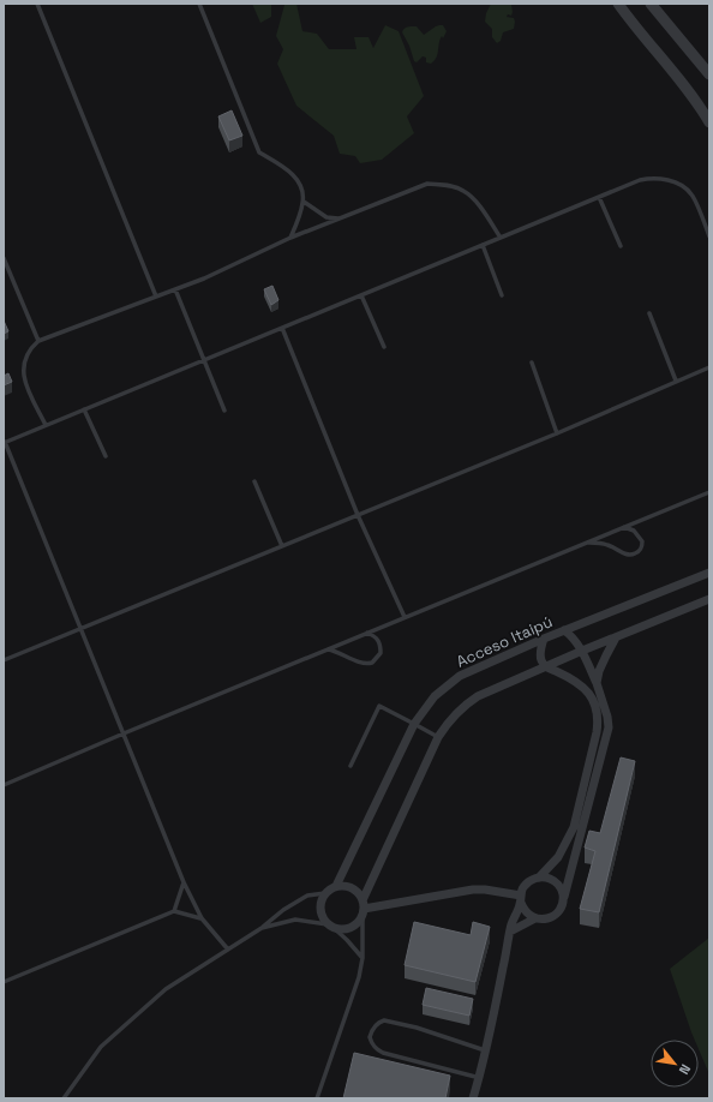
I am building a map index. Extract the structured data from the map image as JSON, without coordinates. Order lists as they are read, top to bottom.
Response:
{
  "streets": {
    "street": ["Acceso Itaipú"]
  },
  "north": "bottom right"
}
